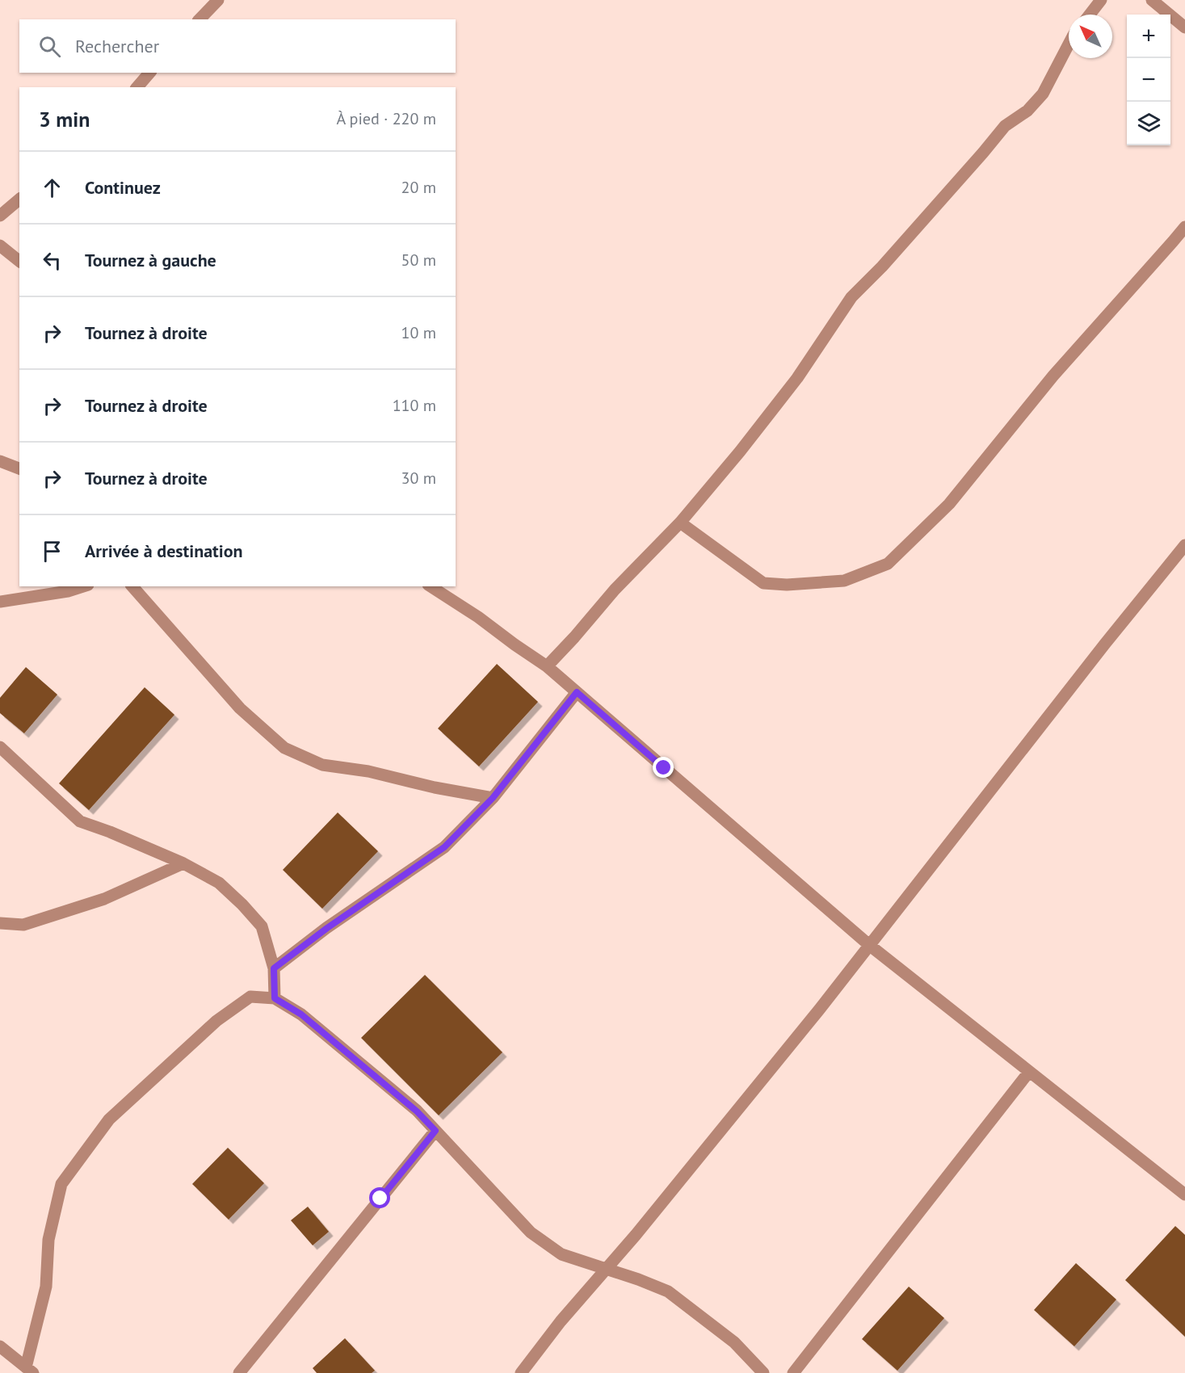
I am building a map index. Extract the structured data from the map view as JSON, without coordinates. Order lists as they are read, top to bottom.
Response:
{
  "north": "top left",
  "page": {
    "map_buttons": ["+", "−"],
    "search": "Rechercher",
    "heading": ["3 min", "À pied · 220 m"],
    "list": [
      ["Continuez", "20 m"],
      ["Tournez à gauche", "50 m"],
      ["Tournez à droite", "10 m"],
      ["Tournez à droite", "110 m"],
      ["Tournez à droite", "30 m"],
      "Arrivée à destination"
    ]
  }
}
